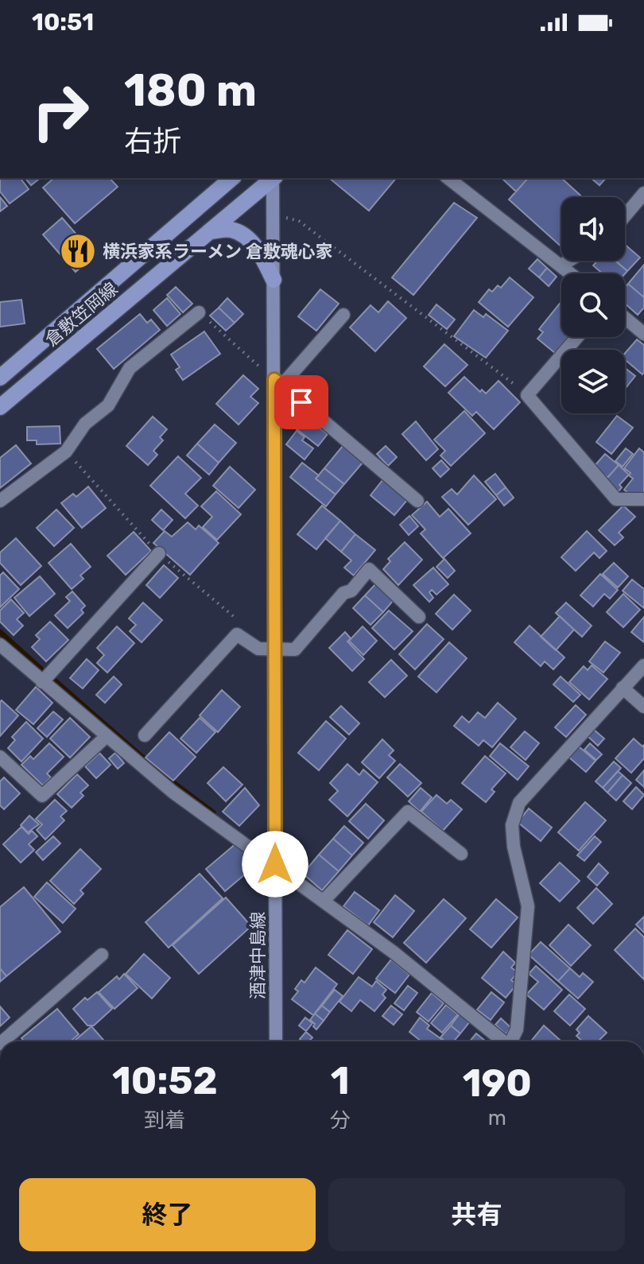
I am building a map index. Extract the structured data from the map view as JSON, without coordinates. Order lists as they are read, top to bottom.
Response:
{
  "streets": {
    "main road": ["倉敷笠岡線", "酒津中島線"]
  },
  "places": {
    "restaurant": ["横浜家系ラーメン 倉敷魂心家"]
  },
  "page": {
    "status": "10:51",
    "turn": ["180 m", "右折"],
    "eta": [
      "10:52",
      "到着",
      "1",
      "分",
      "190",
      "m"
    ],
    "buttons": ["終了", "共有"]
  }
}
